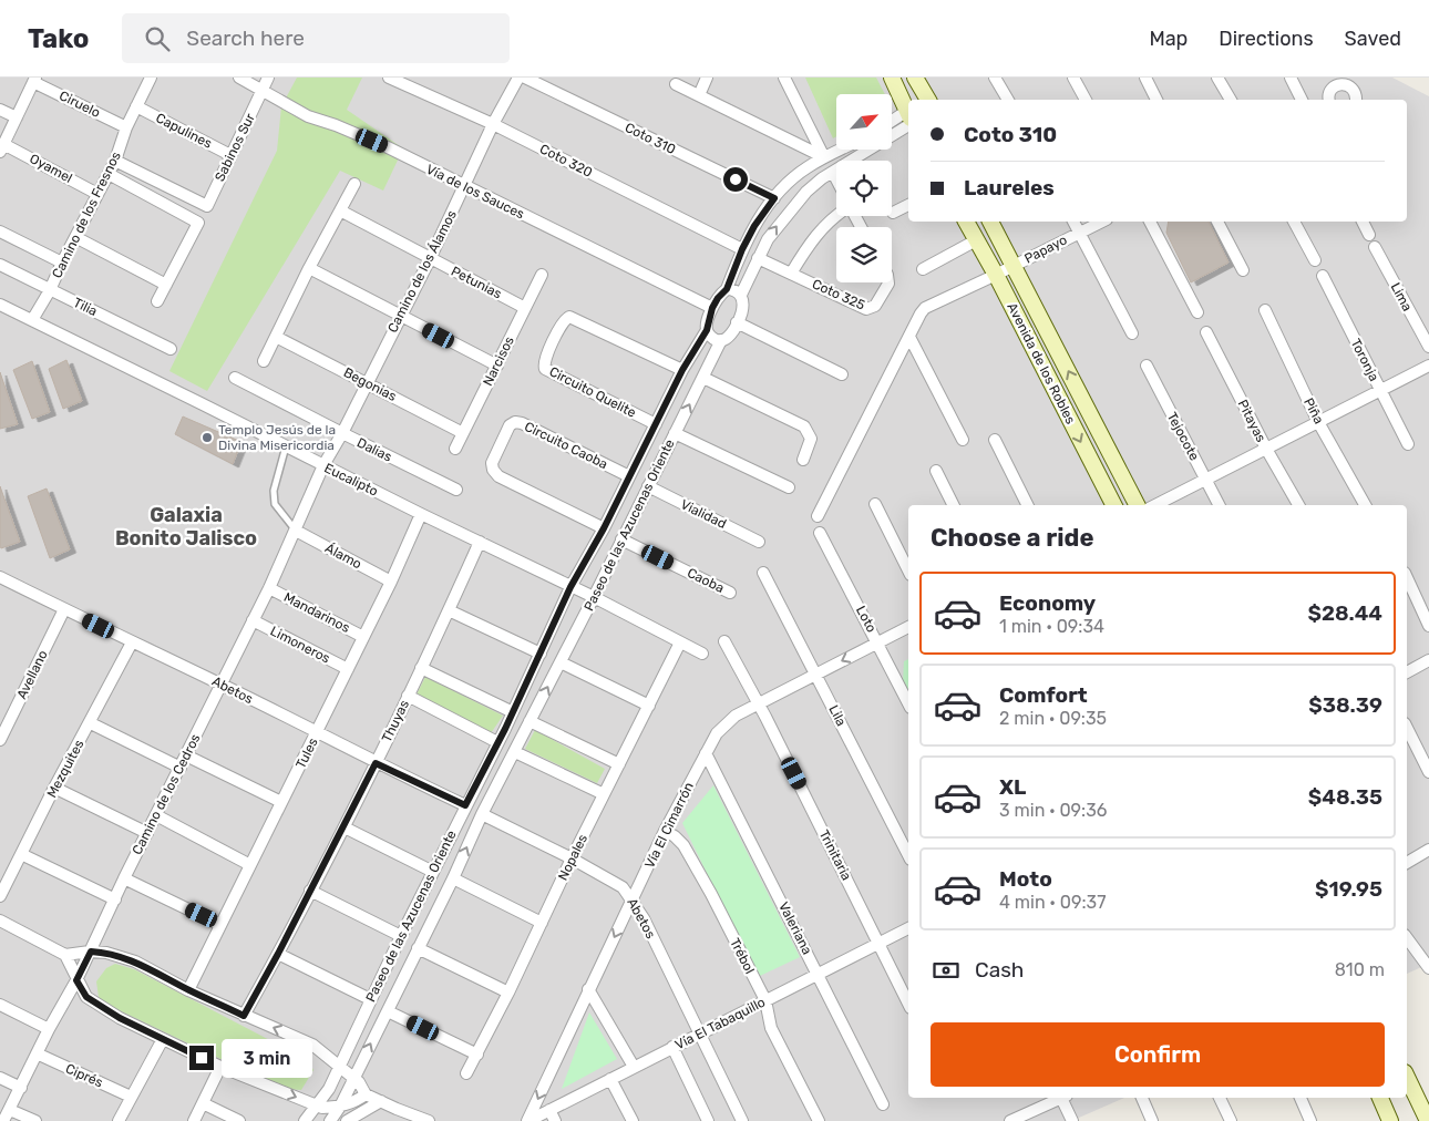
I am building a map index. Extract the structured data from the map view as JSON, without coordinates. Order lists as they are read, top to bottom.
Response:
{
  "streets": {
    "street": [
      "Ciruelo",
      "Capulines",
      "Coto 310",
      "Sabinos Sur",
      "Coto 320",
      "Oyamel",
      "Vía de los Sauces",
      "Camino de los Fresnos",
      "Papayo",
      "Camino de los Álamos",
      "Petunias",
      "Coto 325",
      "Lima",
      "Tilia",
      "Toronja",
      "Narcisos",
      "Avenida de los Robles",
      "Begonias",
      "Circuito Quelite",
      "Piña",
      "Pitayas",
      "Tejocote",
      "Circuito Caoba",
      "Dalias",
      "Eucalipto",
      "Vialidad",
      "Paseo de las Azucenas Oriente",
      "Álamo",
      "Caoba",
      "Mandarinos",
      "Loto",
      "Limoneros",
      "Avellano",
      "Abetos",
      "Lila",
      "Thuyas",
      "Tules",
      "Mezquites",
      "Camino de los Cedros",
      "Vía El Cimarrón",
      "Trinitaria",
      "Nopales",
      "Valeriana",
      "Trébol",
      "Vía El Tabaquillo",
      "Ciprés"
    ]
  },
  "crossings": [
    ["Ciruelo", "Camino de los Fresnos"],
    ["Capulines", "Sabinos Sur"],
    ["Capulines", "Camino de los Fresnos"],
    ["Sabinos Sur", "Vía de los Sauces"],
    ["Sabinos Sur", "Camino de los Fresnos"],
    ["Coto 320", "Camino de los Álamos"],
    ["Oyamel", "Camino de los Fresnos"],
    ["Vía de los Sauces", "Camino de los Álamos"],
    ["Vía de los Sauces", "Paseo de las Azucenas Oriente"],
    ["Camino de los Fresnos", "Tilia"],
    ["Camino de los Fresnos", "Eucalipto"],
    ["Papayo", "Avenida de los Robles"],
    ["Camino de los Álamos", "Petunias"],
    ["Camino de los Álamos", "Begonias"],
    ["Camino de los Álamos", "Dalias"],
    ["Camino de los Álamos", "Eucalipto"],
    ["Camino de los Álamos", "Camino de los Cedros"],
    ["Petunias", "Narcisos"],
    ["Narcisos", "Begonias"],
    ["Circuito Quelite", "Paseo de las Azucenas Oriente"],
    ["Circuito Caoba", "Paseo de las Azucenas Oriente"],
    ["Eucalipto", "Paseo de las Azucenas Oriente"],
    ["Eucalipto", "Thuyas"],
    ["Eucalipto", "Tules"],
    ["Eucalipto", "Camino de los Cedros"],
    ["Eucalipto", "Nopales"],
    ["Vialidad", "Paseo de las Azucenas Oriente"],
    ["Paseo de las Azucenas Oriente", "Caoba"],
    ["Paseo de las Azucenas Oriente", "Abetos"],
    ["Álamo", "Tules"],
    ["Álamo", "Camino de los Cedros"],
    ["Mandarinos", "Tules"],
    ["Mandarinos", "Camino de los Cedros"],
    ["Loto", "Vía El Cimarrón"],
    ["Limoneros", "Tules"],
    ["Limoneros", "Camino de los Cedros"],
    ["Avellano", "Abetos"],
    ["Abetos", "Thuyas"],
    ["Abetos", "Tules"],
    ["Abetos", "Mezquites"],
    ["Abetos", "Camino de los Cedros"],
    ["Abetos", "Vía El Cimarrón"],
    ["Abetos", "Nopales"],
    ["Abetos", "Vía El Tabaquillo"],
    ["Lila", "Vía El Cimarrón"],
    ["Camino de los Cedros", "Ciprés"],
    ["Vía El Cimarrón", "Trinitaria"],
    ["Vía El Cimarrón", "Valeriana"],
    ["Vía El Cimarrón", "Trébol"],
    ["Vía El Cimarrón", "Vía El Tabaquillo"],
    ["Trinitaria", "Vía El Tabaquillo"],
    ["Valeriana", "Vía El Tabaquillo"],
    ["Trébol", "Vía El Tabaquillo"]
  ],
  "one_way": ["Vía El Cimarrón"],
  "districts": ["Galaxia Bonito Jalisco"],
  "places": ["Templo Jesús de la Divina Misericordia"],
  "north": "top right",
  "page": {
    "header": "Tako",
    "search": "Search here",
    "nav": ["Map", "Directions", "Saved"],
    "banner": ["Coto 310", "Laureles"],
    "heading": "Choose a ride",
    "list": [
      {
        "name": "Economy",
        "note": "1 min · 09:34",
        "value": "$28.44"
      },
      {
        "name": "Comfort",
        "note": "2 min · 09:35",
        "value": "$38.39"
      },
      {
        "name": "XL",
        "note": "3 min · 09:36",
        "value": "$48.35"
      },
      {
        "name": "Moto",
        "note": "4 min · 09:37",
        "value": "$19.95"
      }
    ],
    "pay": ["Cash", "810 m"],
    "buttons": "Confirm",
    "bubble": "3 min"
  }
}
